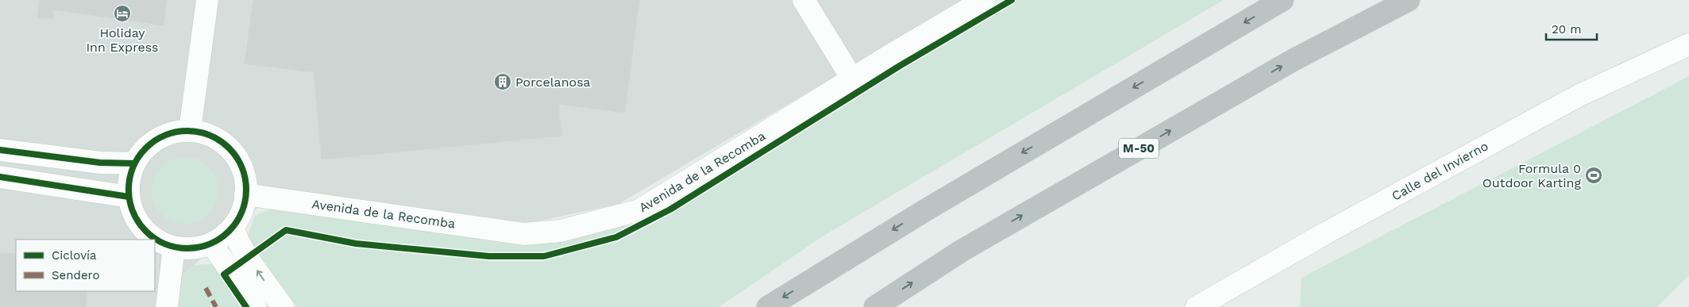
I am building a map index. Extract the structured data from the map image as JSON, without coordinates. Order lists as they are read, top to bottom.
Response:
{
  "streets": {
    "highway": ["M-50"],
    "street": ["Calle del Invierno", "Avenida de la Recomba"]
  },
  "places": {
    "hotel": ["Holiday Inn Express"],
    "building": ["Porcelanosa"],
    "sports": ["Formula 0 Outdoor Karting"]
  },
  "legend": ["Ciclovía", "Sendero"],
  "scale_bar": "20 m"
}
